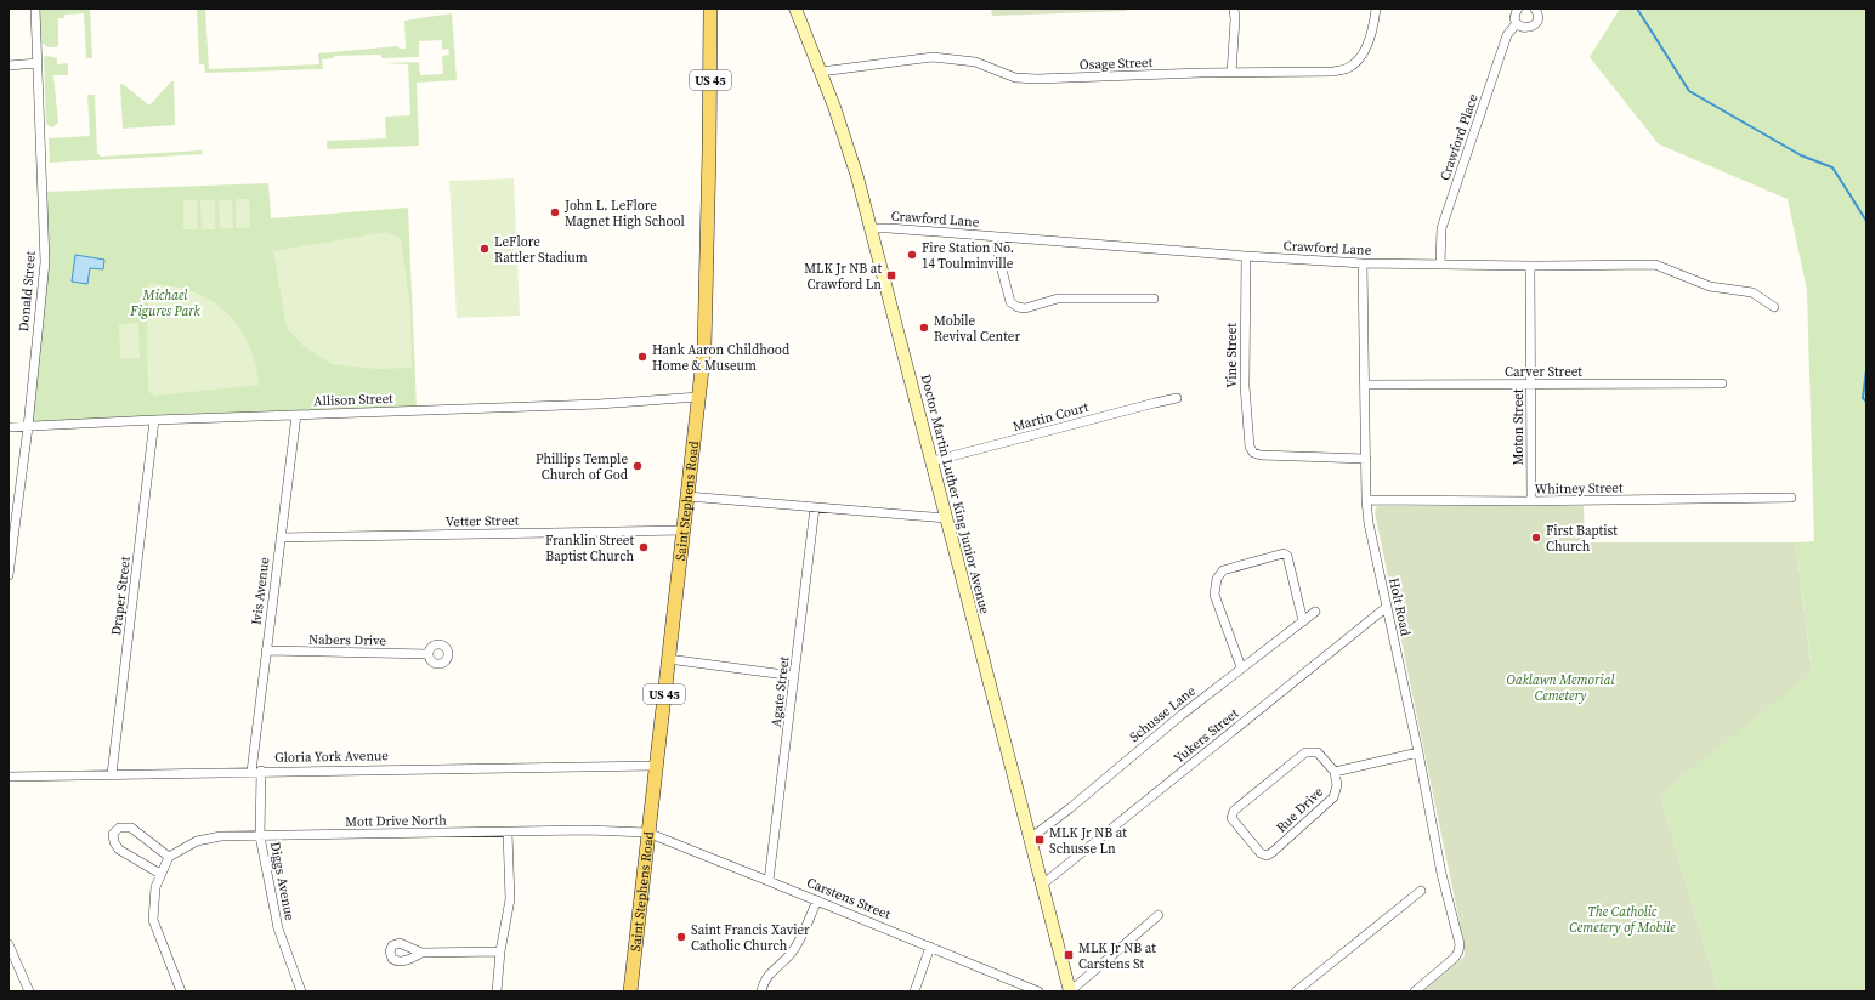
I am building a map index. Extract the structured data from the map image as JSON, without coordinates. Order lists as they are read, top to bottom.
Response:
{
  "streets": {
    "main road": ["US 45", "Doctor Martin Luther King Junior Avenue", "Saint Stephens Road"],
    "street": [
      "Osage Street",
      "Crawford Place",
      "Crawford Lane",
      "Donald Street",
      "Vine Street",
      "Carver Street",
      "Allison Street",
      "Martin Court",
      "Moton Street",
      "Whitney Street",
      "Vetter Street",
      "Ivis Avenue",
      "Draper Street",
      "Holt Road",
      "Nabers Drive",
      "Agate Street",
      "Schusse Lane",
      "Yukers Street",
      "Gloria York Avenue",
      "Rue Drive",
      "Mott Drive North",
      "Diggs Avenue",
      "Carstens Street"
    ]
  },
  "crossings": [
    ["Osage Street", "Doctor Martin Luther King Junior Avenue"],
    ["Crawford Place", "Crawford Lane"],
    ["Crawford Lane", "Vine Street"],
    ["Crawford Lane", "Moton Street"],
    ["Crawford Lane", "Doctor Martin Luther King Junior Avenue"],
    ["Crawford Lane", "Holt Road"],
    ["Donald Street", "Allison Street"],
    ["Vine Street", "Holt Road"],
    ["Carver Street", "Moton Street"],
    ["Carver Street", "Holt Road"],
    ["Allison Street", "Saint Stephens Road"],
    ["Allison Street", "Ivis Avenue"],
    ["Allison Street", "Draper Street"],
    ["Martin Court", "Doctor Martin Luther King Junior Avenue"],
    ["Moton Street", "Whitney Street"],
    ["Whitney Street", "Holt Road"],
    ["Doctor Martin Luther King Junior Avenue", "Schusse Lane"],
    ["Doctor Martin Luther King Junior Avenue", "Yukers Street"],
    ["Saint Stephens Road", "Vetter Street"],
    ["Saint Stephens Road", "Gloria York Avenue"],
    ["Saint Stephens Road", "Mott Drive North"],
    ["Saint Stephens Road", "Carstens Street"],
    ["Vetter Street", "Ivis Avenue"],
    ["Ivis Avenue", "Nabers Drive"],
    ["Ivis Avenue", "Gloria York Avenue"],
    ["Draper Street", "Gloria York Avenue"],
    ["Holt Road", "Yukers Street"],
    ["Agate Street", "Carstens Street"],
    ["Gloria York Avenue", "Diggs Avenue"],
    ["Mott Drive North", "Diggs Avenue"],
    ["Mott Drive North", "Carstens Street"]
  ],
  "parks": ["Michael Figures Park", "Oaklawn Memorial Cemetery", "The Catholic Cemetery of Mobile"],
  "places": {
    "other": [
      "John L. LeFlore Magnet High School",
      "LeFlore Rattler Stadium",
      "Fire Station No. 14 Toulminville",
      "Mobile Revival Center",
      "Hank Aaron Childhood Home & Museum",
      "Phillips Temple Church of God",
      "First Baptist Church",
      "Franklin Street Baptist Church",
      "Saint Francis Xavier Catholic Church"
    ],
    "transit": ["MLK Jr NB at Crawford Ln", "MLK Jr NB at Schusse Ln", "MLK Jr NB at Carstens St"]
  }
}
